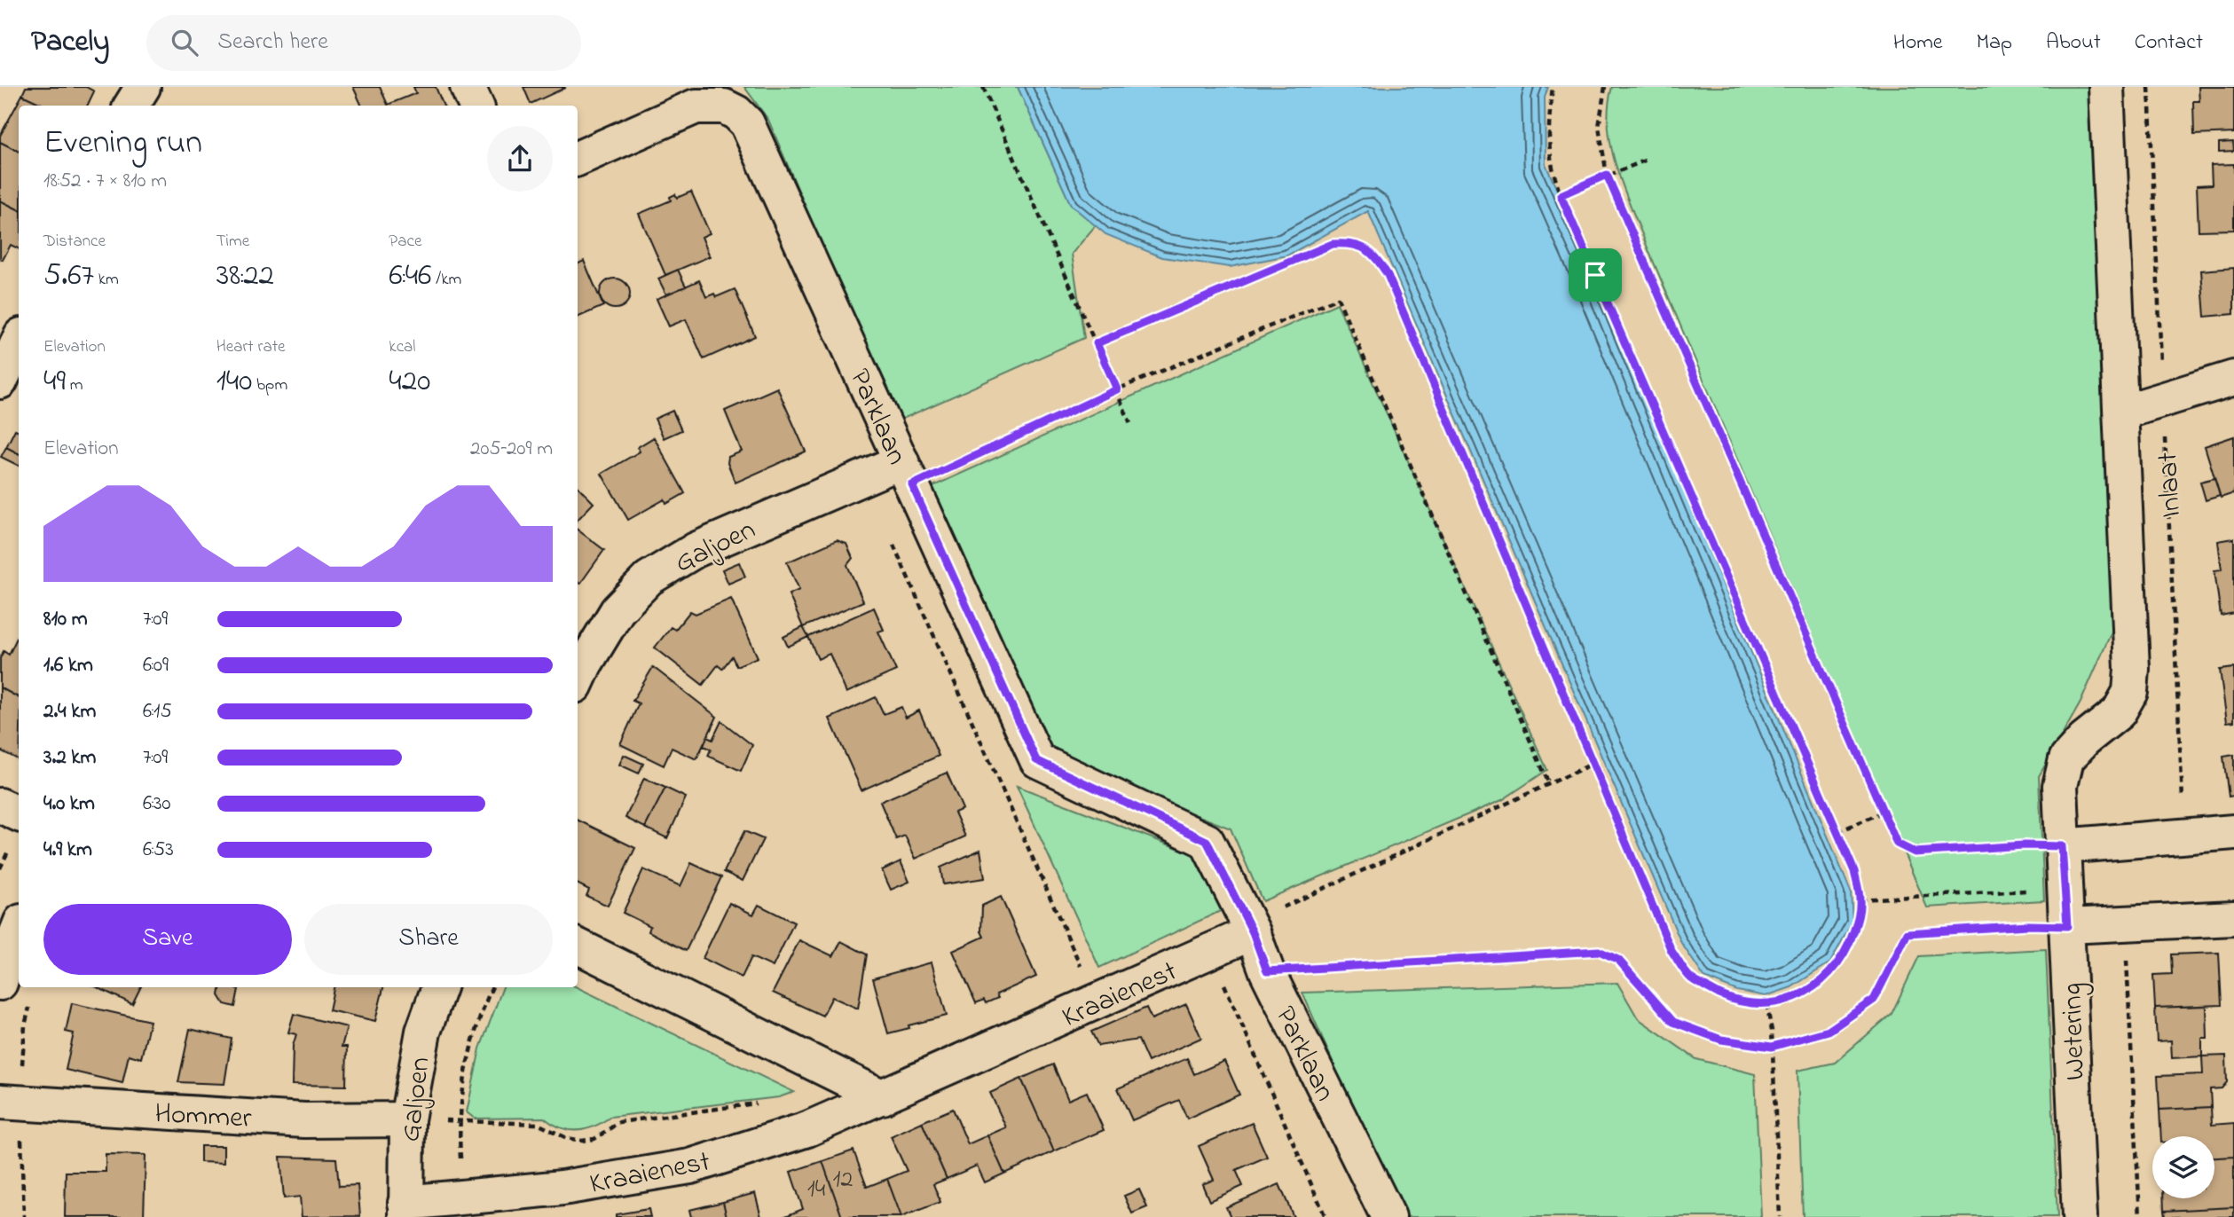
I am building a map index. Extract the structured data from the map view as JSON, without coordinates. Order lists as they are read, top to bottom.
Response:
{
  "streets": {
    "street": [
      "Parklaan",
      "Inlaat",
      "Galjoen",
      "Kraaienest",
      "Wetering",
      "Hommer"
    ]
  },
  "crossings": [
    ["Parklaan", "Galjoen"],
    ["Parklaan", "Kraaienest"],
    ["Inlaat", "Wetering"],
    ["Galjoen", "Kraaienest"],
    ["Galjoen", "Hommer"]
  ],
  "house_numbers": ["12", "14"],
  "page": {
    "header": "Pacely",
    "search": "Search here",
    "nav": [
      "Home",
      "Map",
      "About",
      "Contact"
    ],
    "heading": ["Evening run", "18:52 · 7 × 810 m"],
    "stats": [
      ["Distance", "5.67 km"],
      ["Time", "38:22"],
      ["Pace", "6:46 /km"],
      ["Elevation", "49 m"],
      ["Heart rate", "140 bpm"],
      ["kcal", "420"]
    ],
    "chart": ["Elevation", "205–209 m"],
    "list": [
      {
        "name": "810 m",
        "note": "7:09"
      },
      {
        "name": "1.6 km",
        "note": "6:09"
      },
      {
        "name": "2.4 km",
        "note": "6:15"
      },
      {
        "name": "3.2 km",
        "note": "7:09"
      },
      {
        "name": "4.0 km",
        "note": "6:30"
      },
      {
        "name": "4.9 km",
        "note": "6:53"
      }
    ],
    "buttons": ["Save", "Share"]
  }
}
